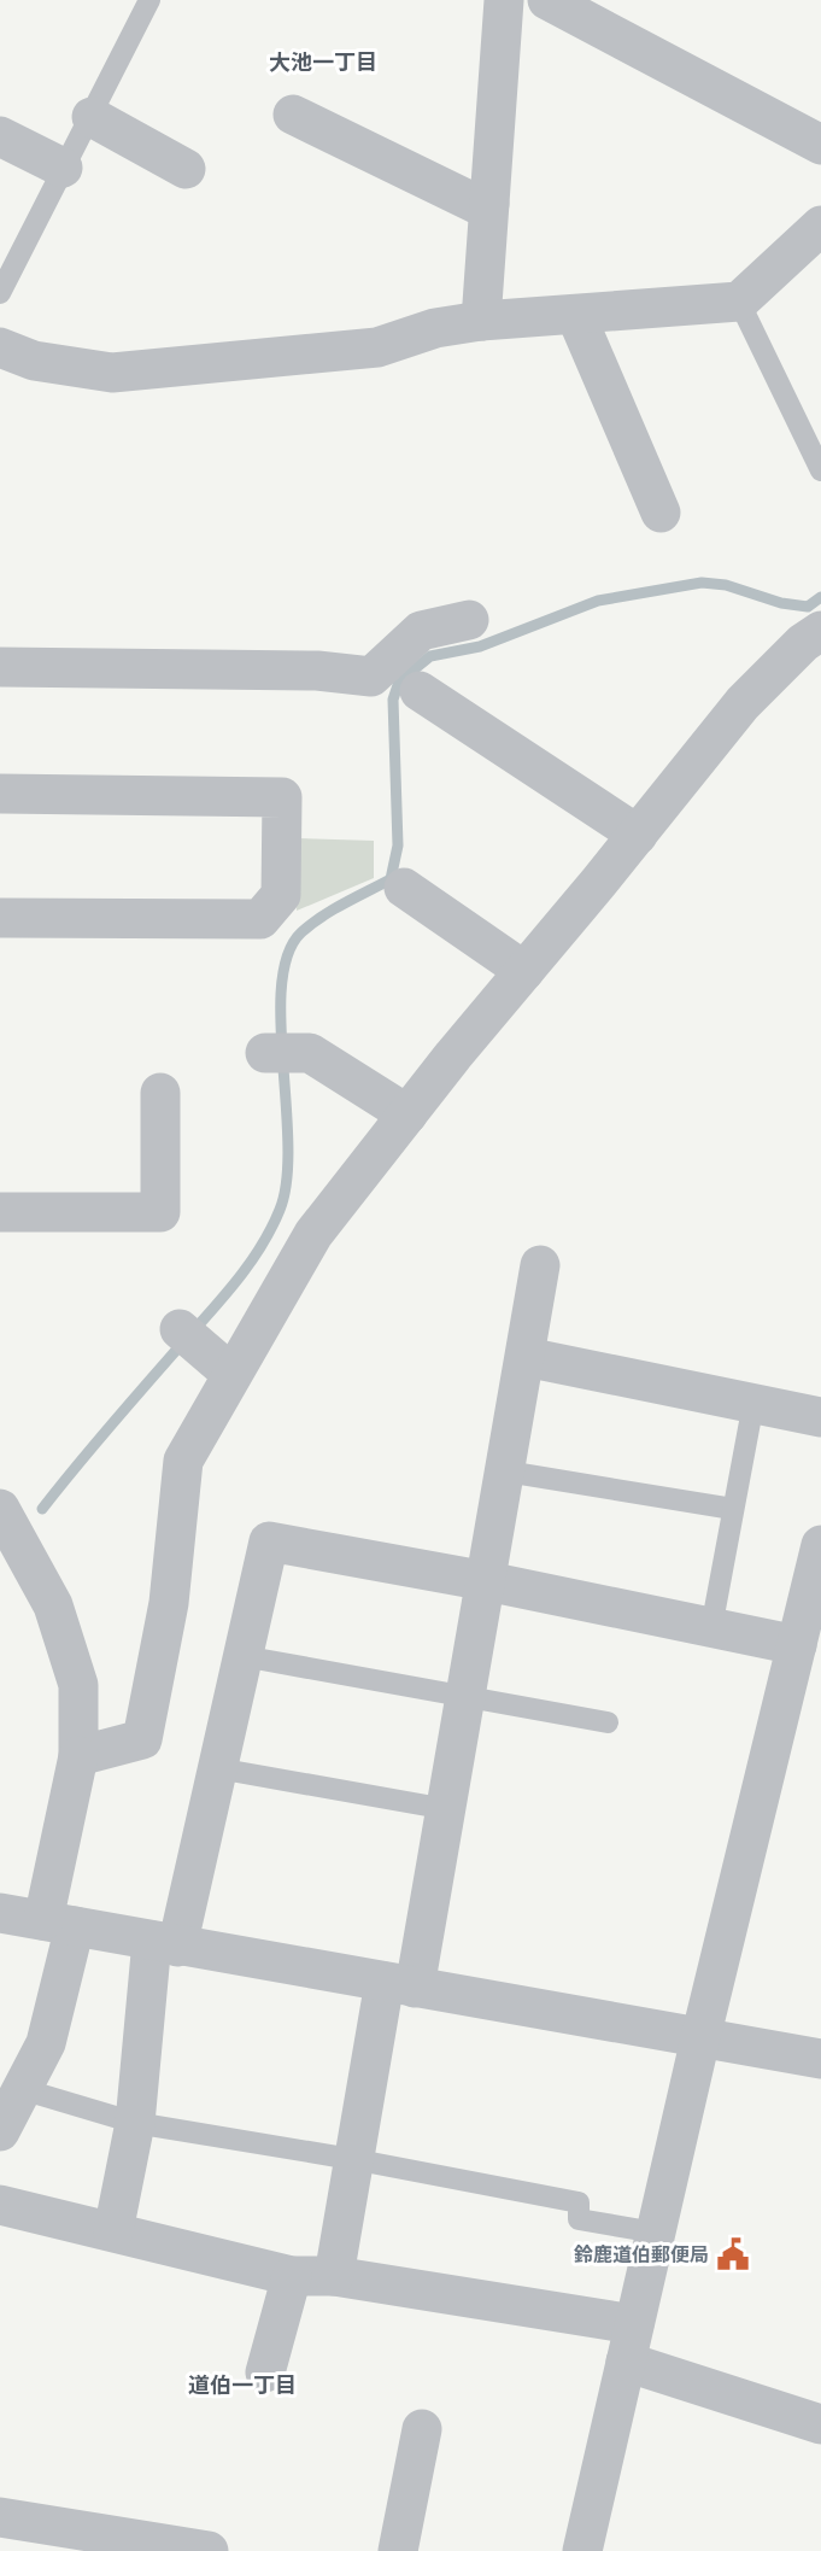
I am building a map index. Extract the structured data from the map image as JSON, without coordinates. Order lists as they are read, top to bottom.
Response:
{
  "districts": ["大池一丁目", "道伯一丁目"],
  "places": {
    "public building": ["鈴鹿道伯郵便局"]
  }
}
